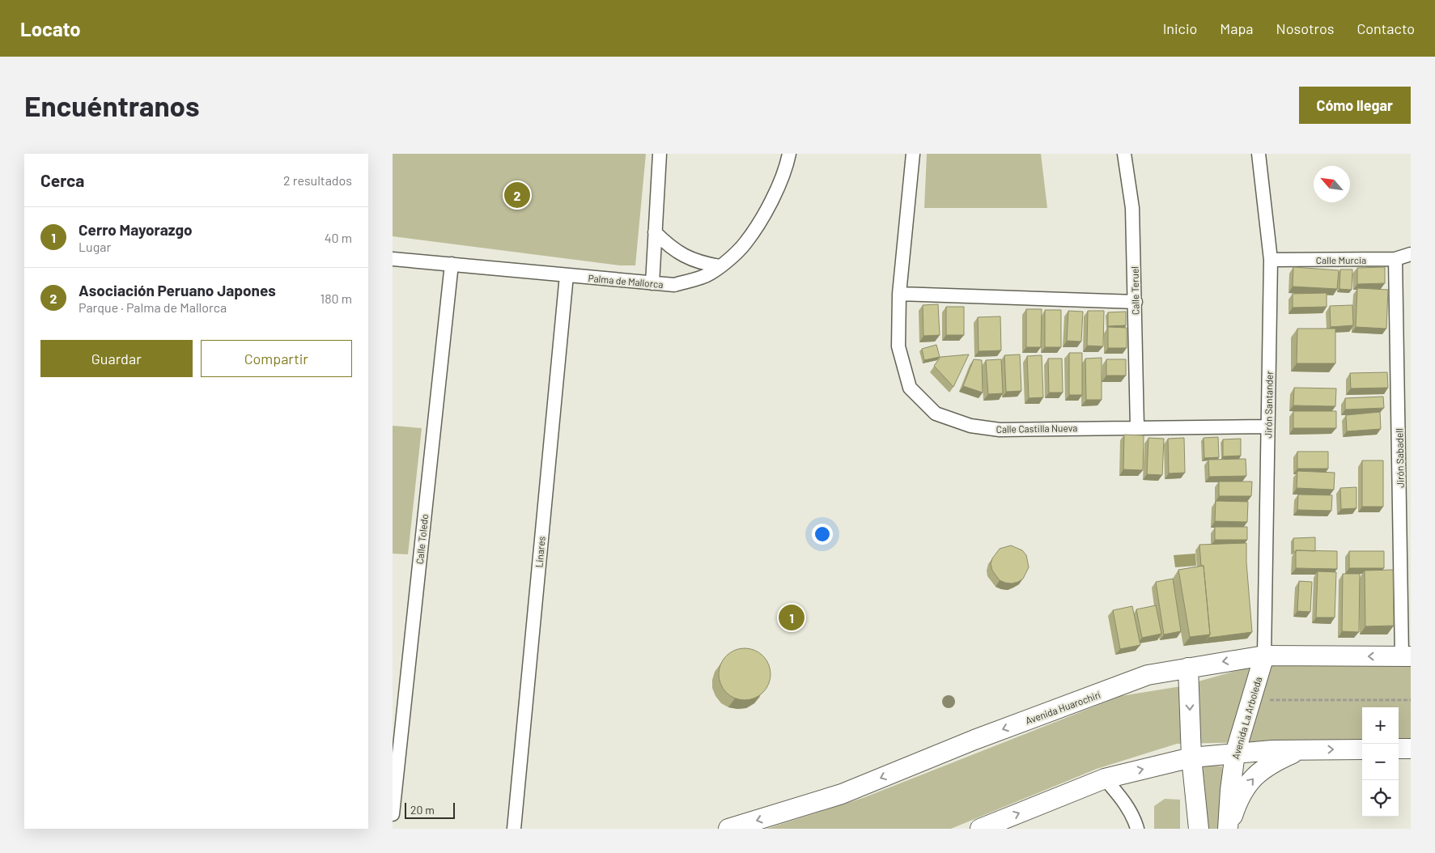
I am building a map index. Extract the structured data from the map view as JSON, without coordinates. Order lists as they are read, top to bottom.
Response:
{
  "streets": {
    "street": [
      "Calle Murcia",
      "Palma de Mallorca",
      "Calle Teruel",
      "Jirón Santander",
      "Calle Castilla Nueva",
      "Jirón Sabadell",
      "Calle Toledo",
      "Linares",
      "Avenida Huarochirí",
      "Avenida La Arboleda"
    ]
  },
  "crossings": [
    ["Calle Murcia", "Jirón Santander"],
    ["Calle Murcia", "Jirón Sabadell"],
    ["Palma de Mallorca", "Calle Toledo"],
    ["Palma de Mallorca", "Linares"],
    ["Calle Teruel", "Calle Castilla Nueva"],
    ["Jirón Santander", "Calle Castilla Nueva"],
    ["Jirón Santander", "Avenida Huarochirí"],
    ["Jirón Santander", "Avenida La Arboleda"],
    ["Jirón Sabadell", "Avenida Huarochirí"],
    ["Avenida Huarochirí", "Avenida La Arboleda"]
  ],
  "scale_bar": "20 m",
  "north": "top left",
  "page": {
    "header": "Locato",
    "nav": [
      "Inicio",
      "Mapa",
      "Nosotros",
      "Contacto"
    ],
    "buttons": [
      "Cómo llegar",
      ["Guardar", "Compartir"]
    ],
    "title": "Encuéntranos",
    "heading": ["Cerca", "2 resultados"],
    "pins": ["2", "1"],
    "list": [
      {
        "mark": "1",
        "name": "Cerro Mayorazgo",
        "note": "Lugar",
        "value": "40 m"
      },
      {
        "mark": "2",
        "name": "Asociación Peruano Japones",
        "note": "Parque · Palma de Mallorca",
        "value": "180 m"
      }
    ],
    "map_buttons": ["+", "−"],
    "scale": "20 m"
  }
}
